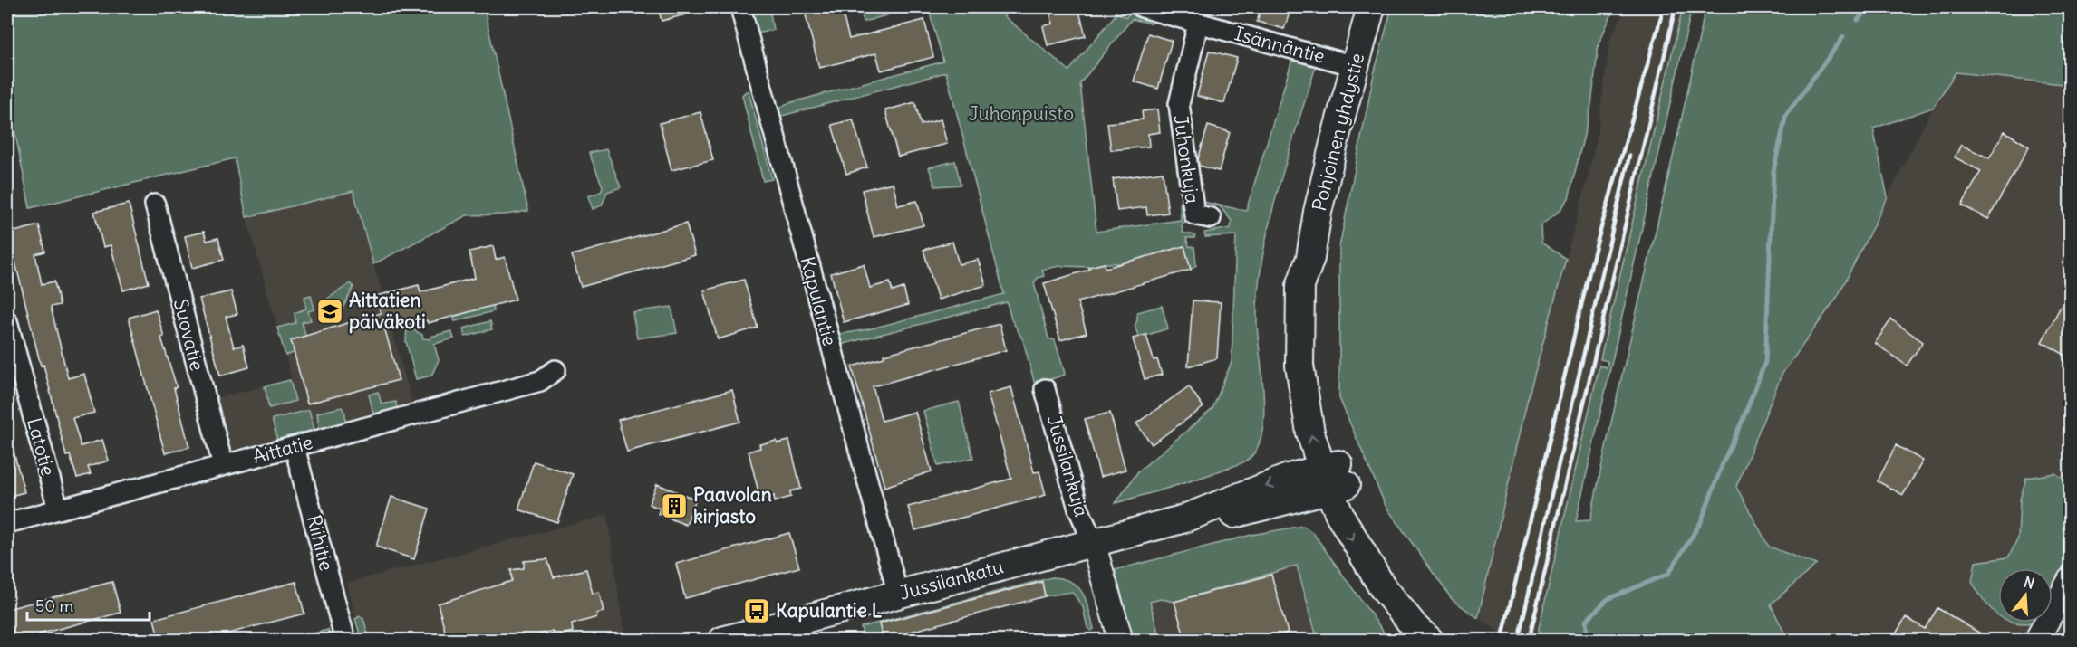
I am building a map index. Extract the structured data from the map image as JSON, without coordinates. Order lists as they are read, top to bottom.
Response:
{
  "streets": {
    "main road": ["Pohjoinen yhdystie", "Jussilankatu"],
    "street": [
      "Isännäntie",
      "Juhonkuja",
      "Kapulantie",
      "Suovatie",
      "Latotie",
      "Aittatie",
      "Jussilankuja",
      "Riihitie"
    ]
  },
  "crossings": [
    ["Isännäntie", "Pohjoinen yhdystie"],
    ["Isännäntie", "Juhonkuja"],
    ["Pohjoinen yhdystie", "Jussilankatu"],
    ["Kapulantie", "Jussilankatu"],
    ["Suovatie", "Aittatie"],
    ["Latotie", "Aittatie"],
    ["Aittatie", "Riihitie"],
    ["Jussilankuja", "Jussilankatu"]
  ],
  "parks": ["Juhonpuisto"],
  "places": {
    "school or university": ["Aittatien päiväkoti"],
    "building": ["Paavolan kirjasto"],
    "bus stop": ["Kapulantie L"]
  },
  "scale_bar": "50 m",
  "north": "top"
}
